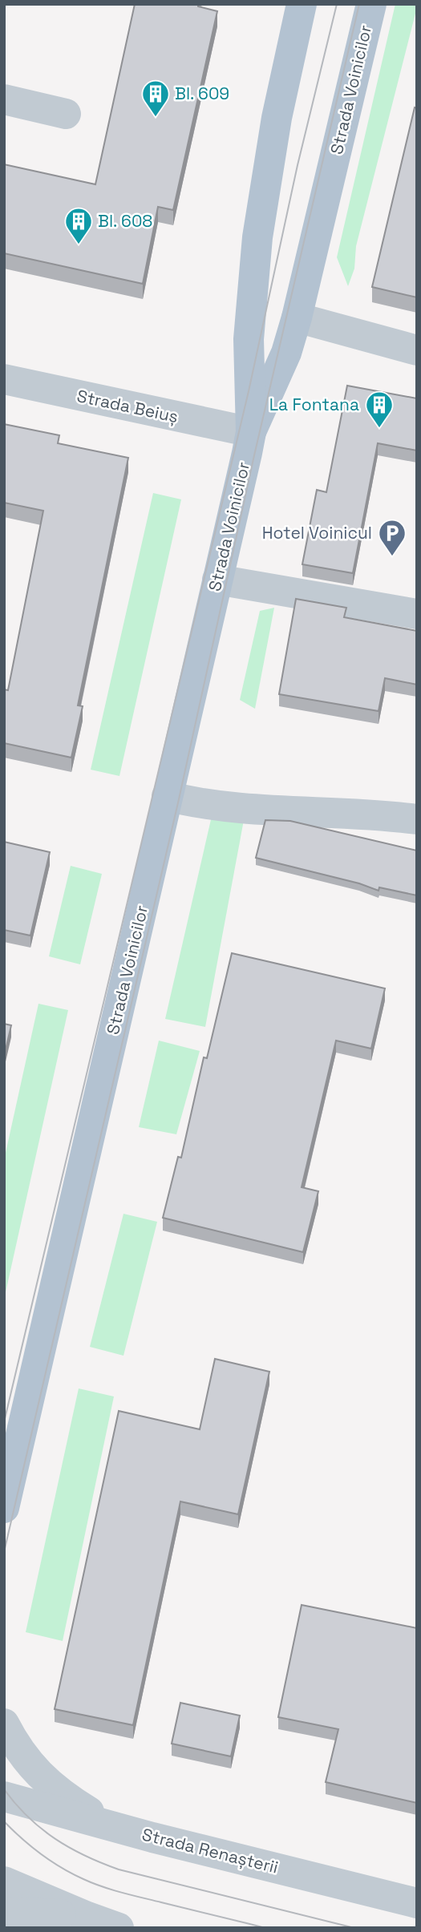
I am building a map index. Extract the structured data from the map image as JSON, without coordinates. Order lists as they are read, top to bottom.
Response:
{
  "streets": {
    "main road": ["Strada Voinicilor"],
    "street": ["Strada Beiuș", "Strada Renașterii"]
  },
  "crossings": [
    ["Strada Voinicilor", "Strada Beiuș"]
  ],
  "places": {
    "building": ["Bl. 609", "Bl. 608", "La Fontana"],
    "parking": ["Hotel Voinicul"]
  }
}
